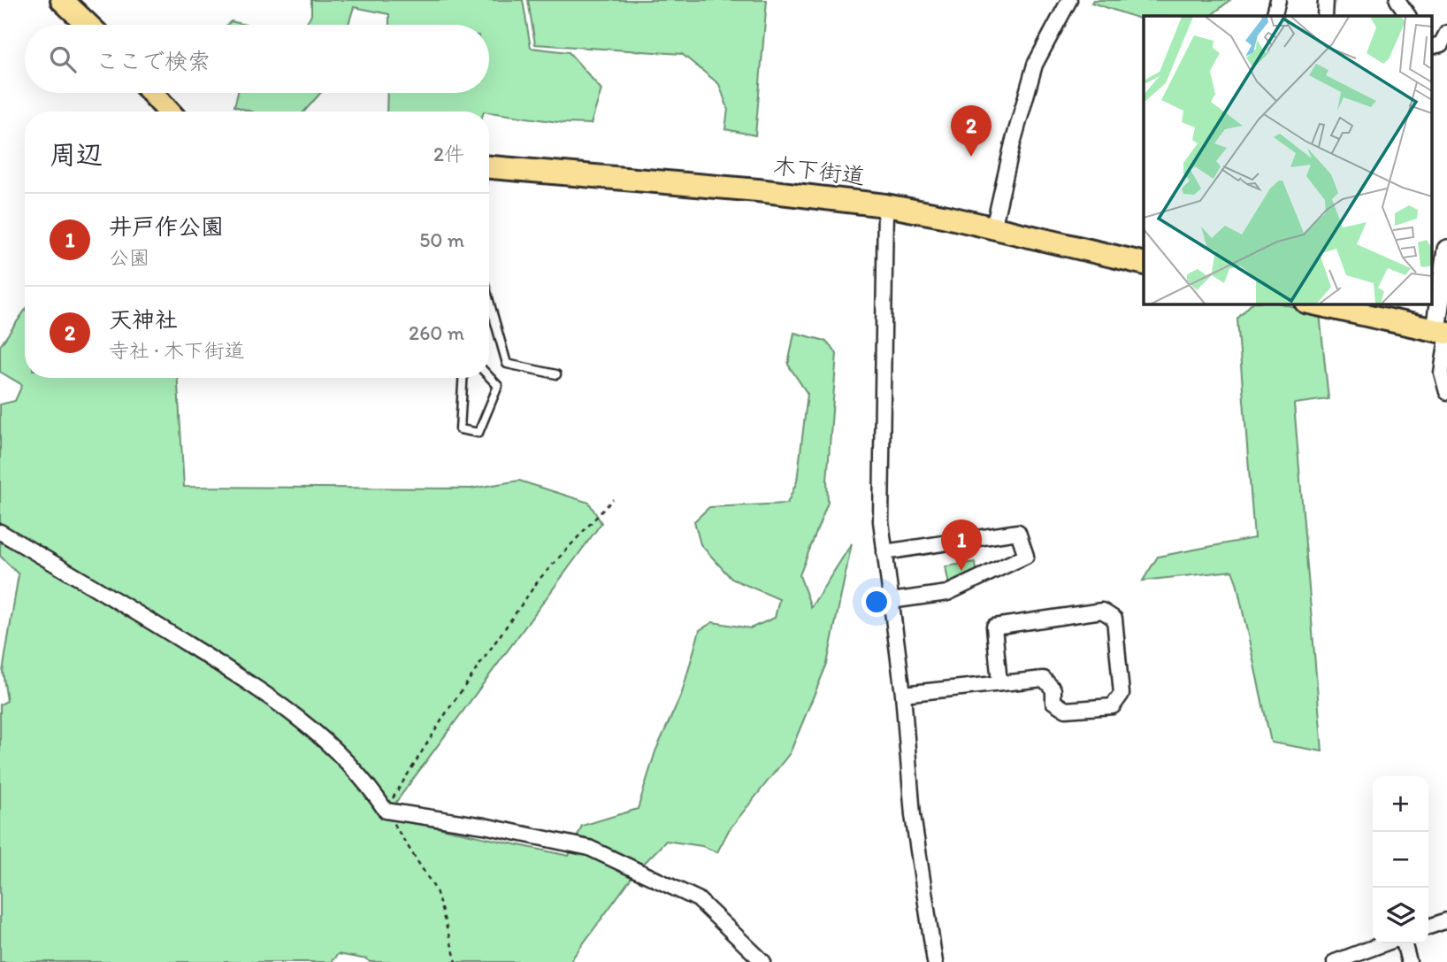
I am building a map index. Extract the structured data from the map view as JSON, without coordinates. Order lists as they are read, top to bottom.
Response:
{
  "streets": {
    "main road": ["木下街道"]
  },
  "page": {
    "search": "ここで検索",
    "pins": ["2", "1"],
    "heading": ["周辺", "2件"],
    "list": [
      {
        "mark": "1",
        "name": "井戸作公園",
        "note": "公園",
        "value": "50 m"
      },
      {
        "mark": "2",
        "name": "天神社",
        "note": "寺社 · 木下街道",
        "value": "260 m"
      }
    ],
    "map_buttons": ["+", "−"]
  }
}
